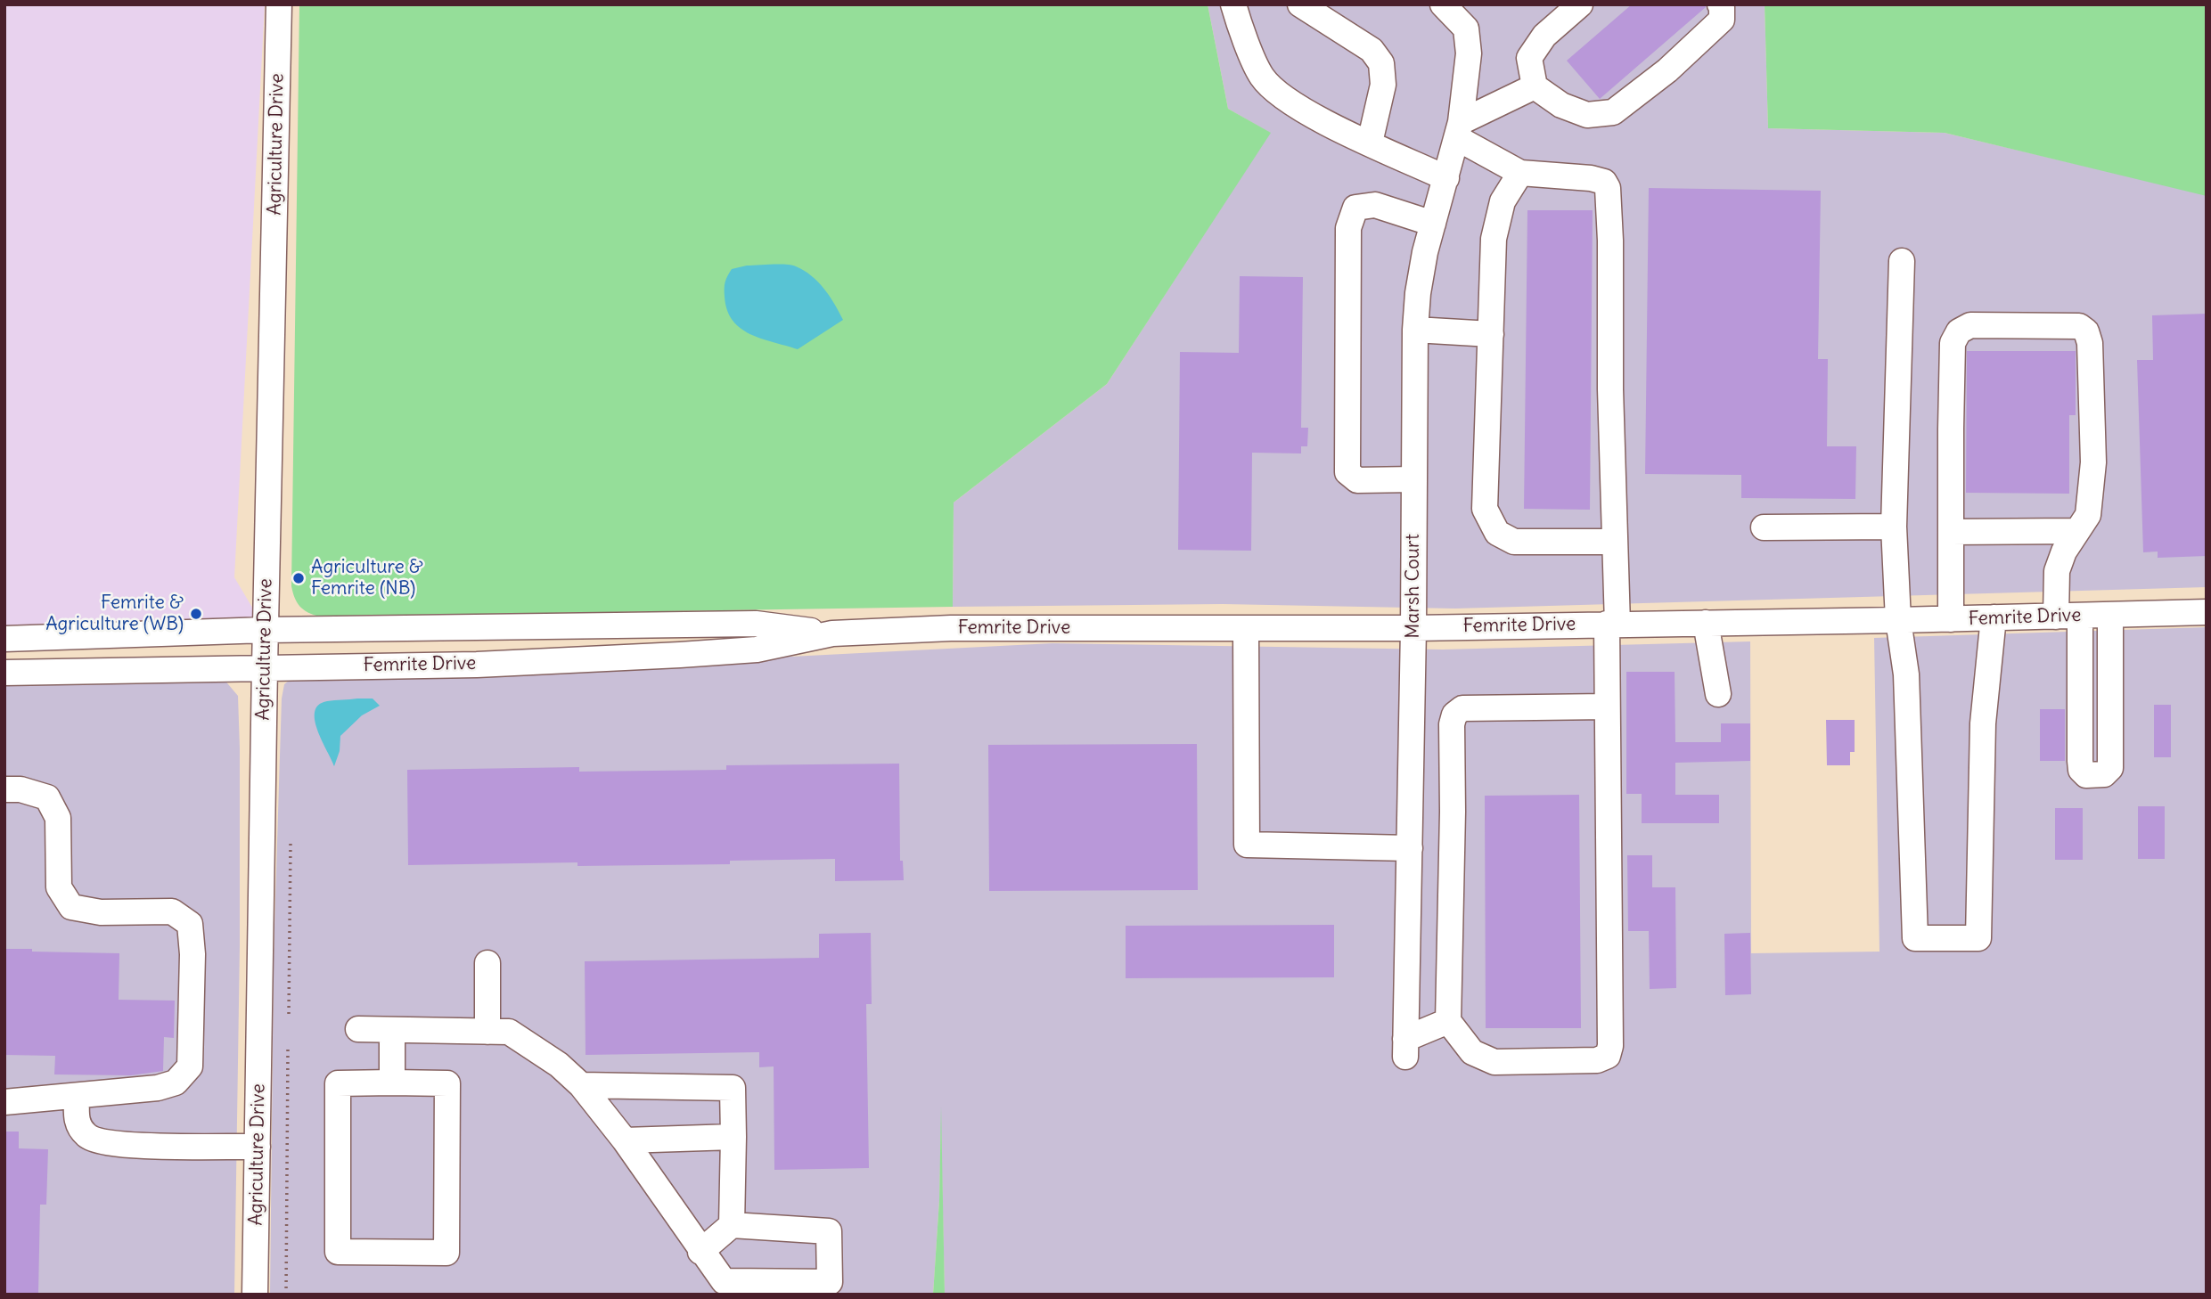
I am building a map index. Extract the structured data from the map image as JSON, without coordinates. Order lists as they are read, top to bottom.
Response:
{
  "streets": {
    "street": ["Agriculture Drive", "Marsh Court", "Femrite Drive"]
  },
  "crossings": [
    ["Agriculture Drive", "Femrite Drive"],
    ["Marsh Court", "Femrite Drive"]
  ],
  "places": ["Agriculture & Femrite (NB)", "Femrite & Agriculture (WB)"]
}
